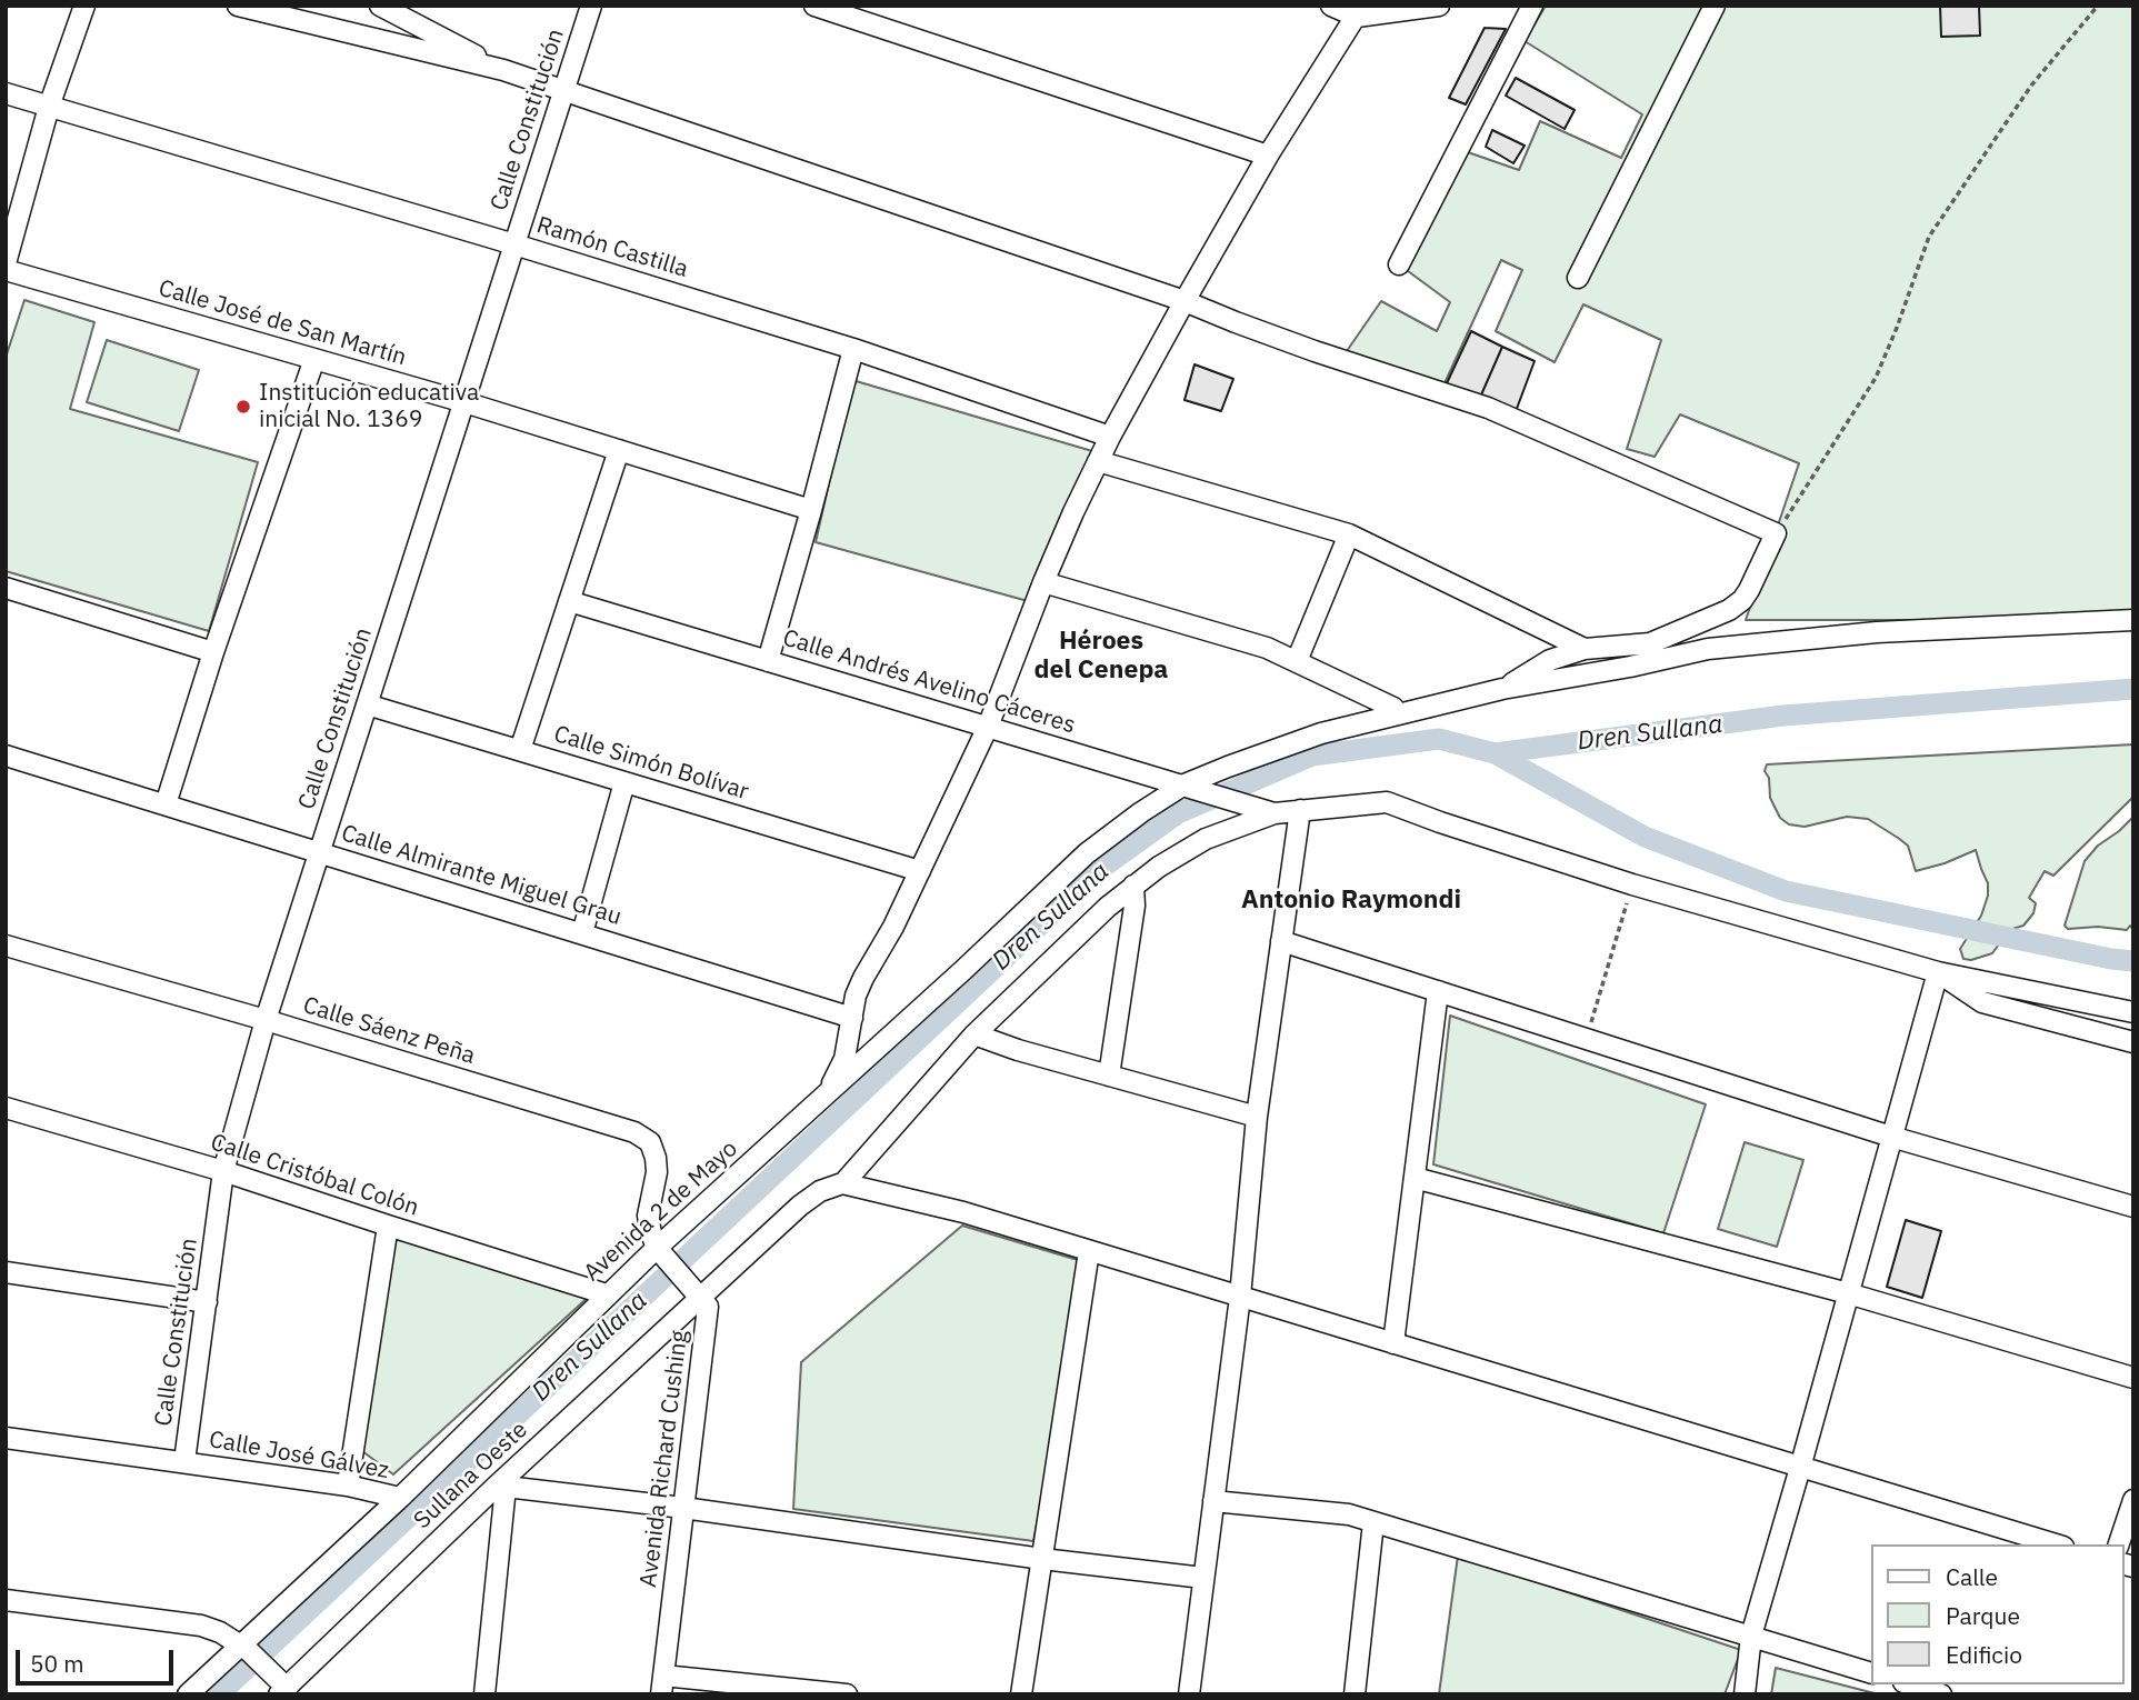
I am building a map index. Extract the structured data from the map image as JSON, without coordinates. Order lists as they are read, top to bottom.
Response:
{
  "streets": {
    "street": [
      "Calle Constitución",
      "Ramón Castilla",
      "Calle José de San Martín",
      "Calle Andrés Avelino Cáceres",
      "Calle Simón Bolívar",
      "Calle Almirante Miguel Grau",
      "Calle Sáenz Peña",
      "Calle Cristóbal Colón",
      "Avenida 2 de Mayo",
      "Calle José Gálvez",
      "Avenida Richard Cushing",
      "Sullana Oeste"
    ]
  },
  "crossings": [
    ["Calle Constitución", "Ramón Castilla"],
    ["Calle Constitución", "Calle José de San Martín"],
    ["Calle Constitución", "Calle Simón Bolívar"],
    ["Calle Constitución", "Calle Almirante Miguel Grau"],
    ["Calle Constitución", "Calle Sáenz Peña"],
    ["Calle Constitución", "Calle Cristóbal Colón"],
    ["Calle Constitución", "Calle José Gálvez"],
    ["Calle Andrés Avelino Cáceres", "Avenida 2 de Mayo"],
    ["Calle Sáenz Peña", "Avenida 2 de Mayo"],
    ["Calle Cristóbal Colón", "Avenida 2 de Mayo"],
    ["Avenida 2 de Mayo", "Calle José Gálvez"],
    ["Avenida Richard Cushing", "Sullana Oeste"]
  ],
  "districts": ["Héroes del Cenepa", "Antonio Raymondi"],
  "water": ["Dren Sullana"],
  "places": ["Institución educativa inicial No. 1369"],
  "legend": ["Calle", "Parque", "Edificio"],
  "scale_bar": "50 m"
}
